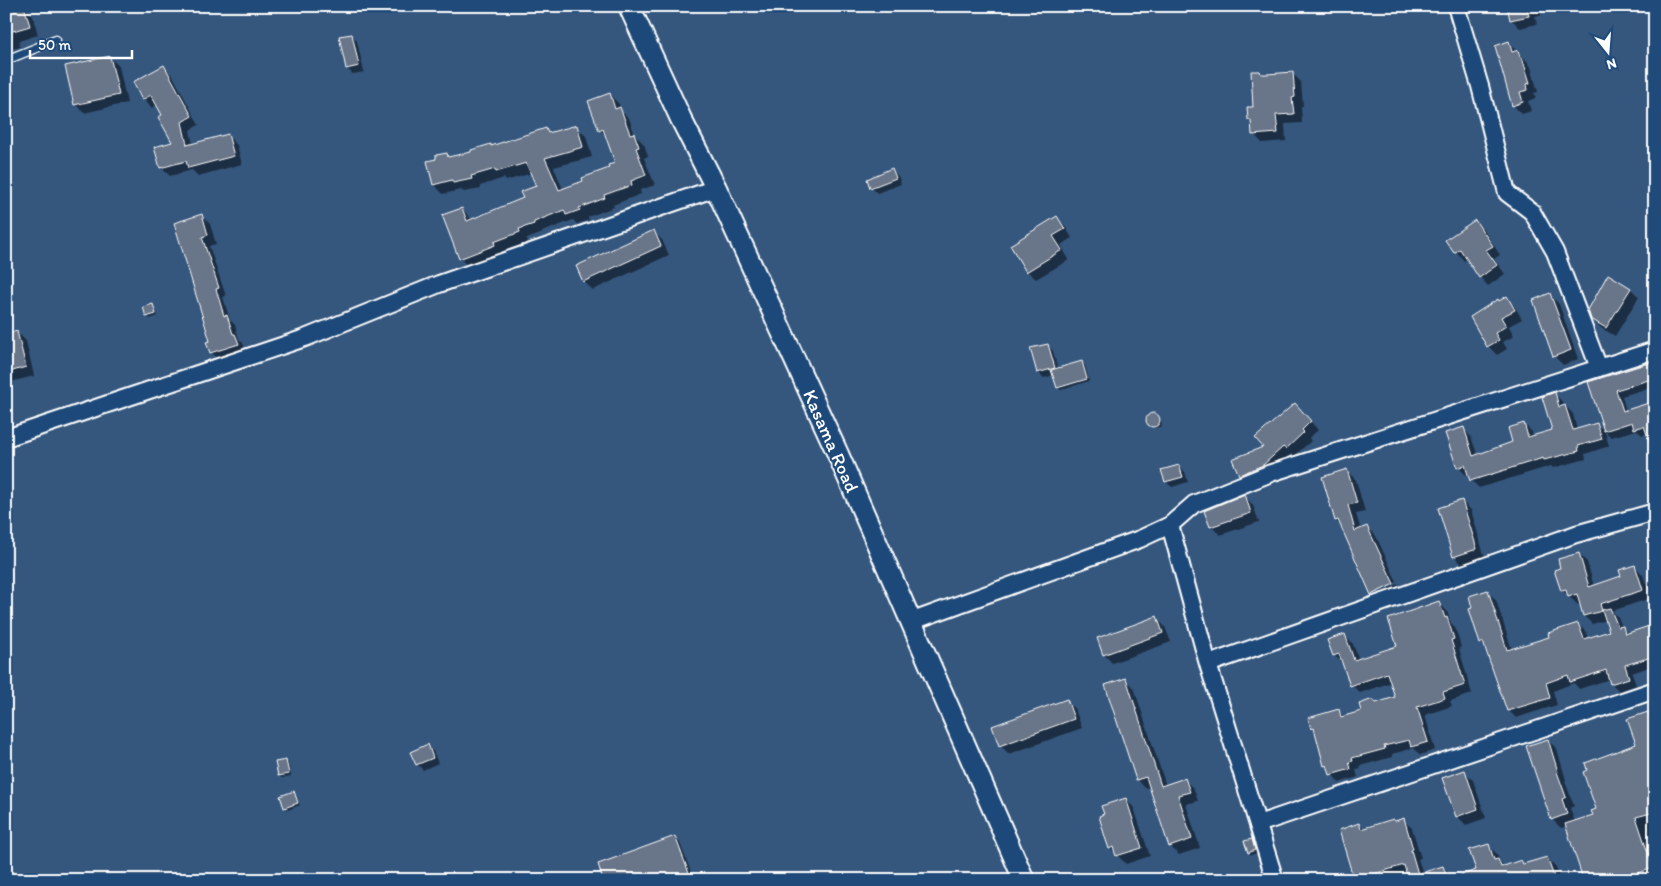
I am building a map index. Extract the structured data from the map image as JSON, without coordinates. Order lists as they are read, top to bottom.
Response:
{
  "streets": {
    "street": ["Kasama Road"]
  },
  "scale_bar": "50 m",
  "north": "bottom"
}
